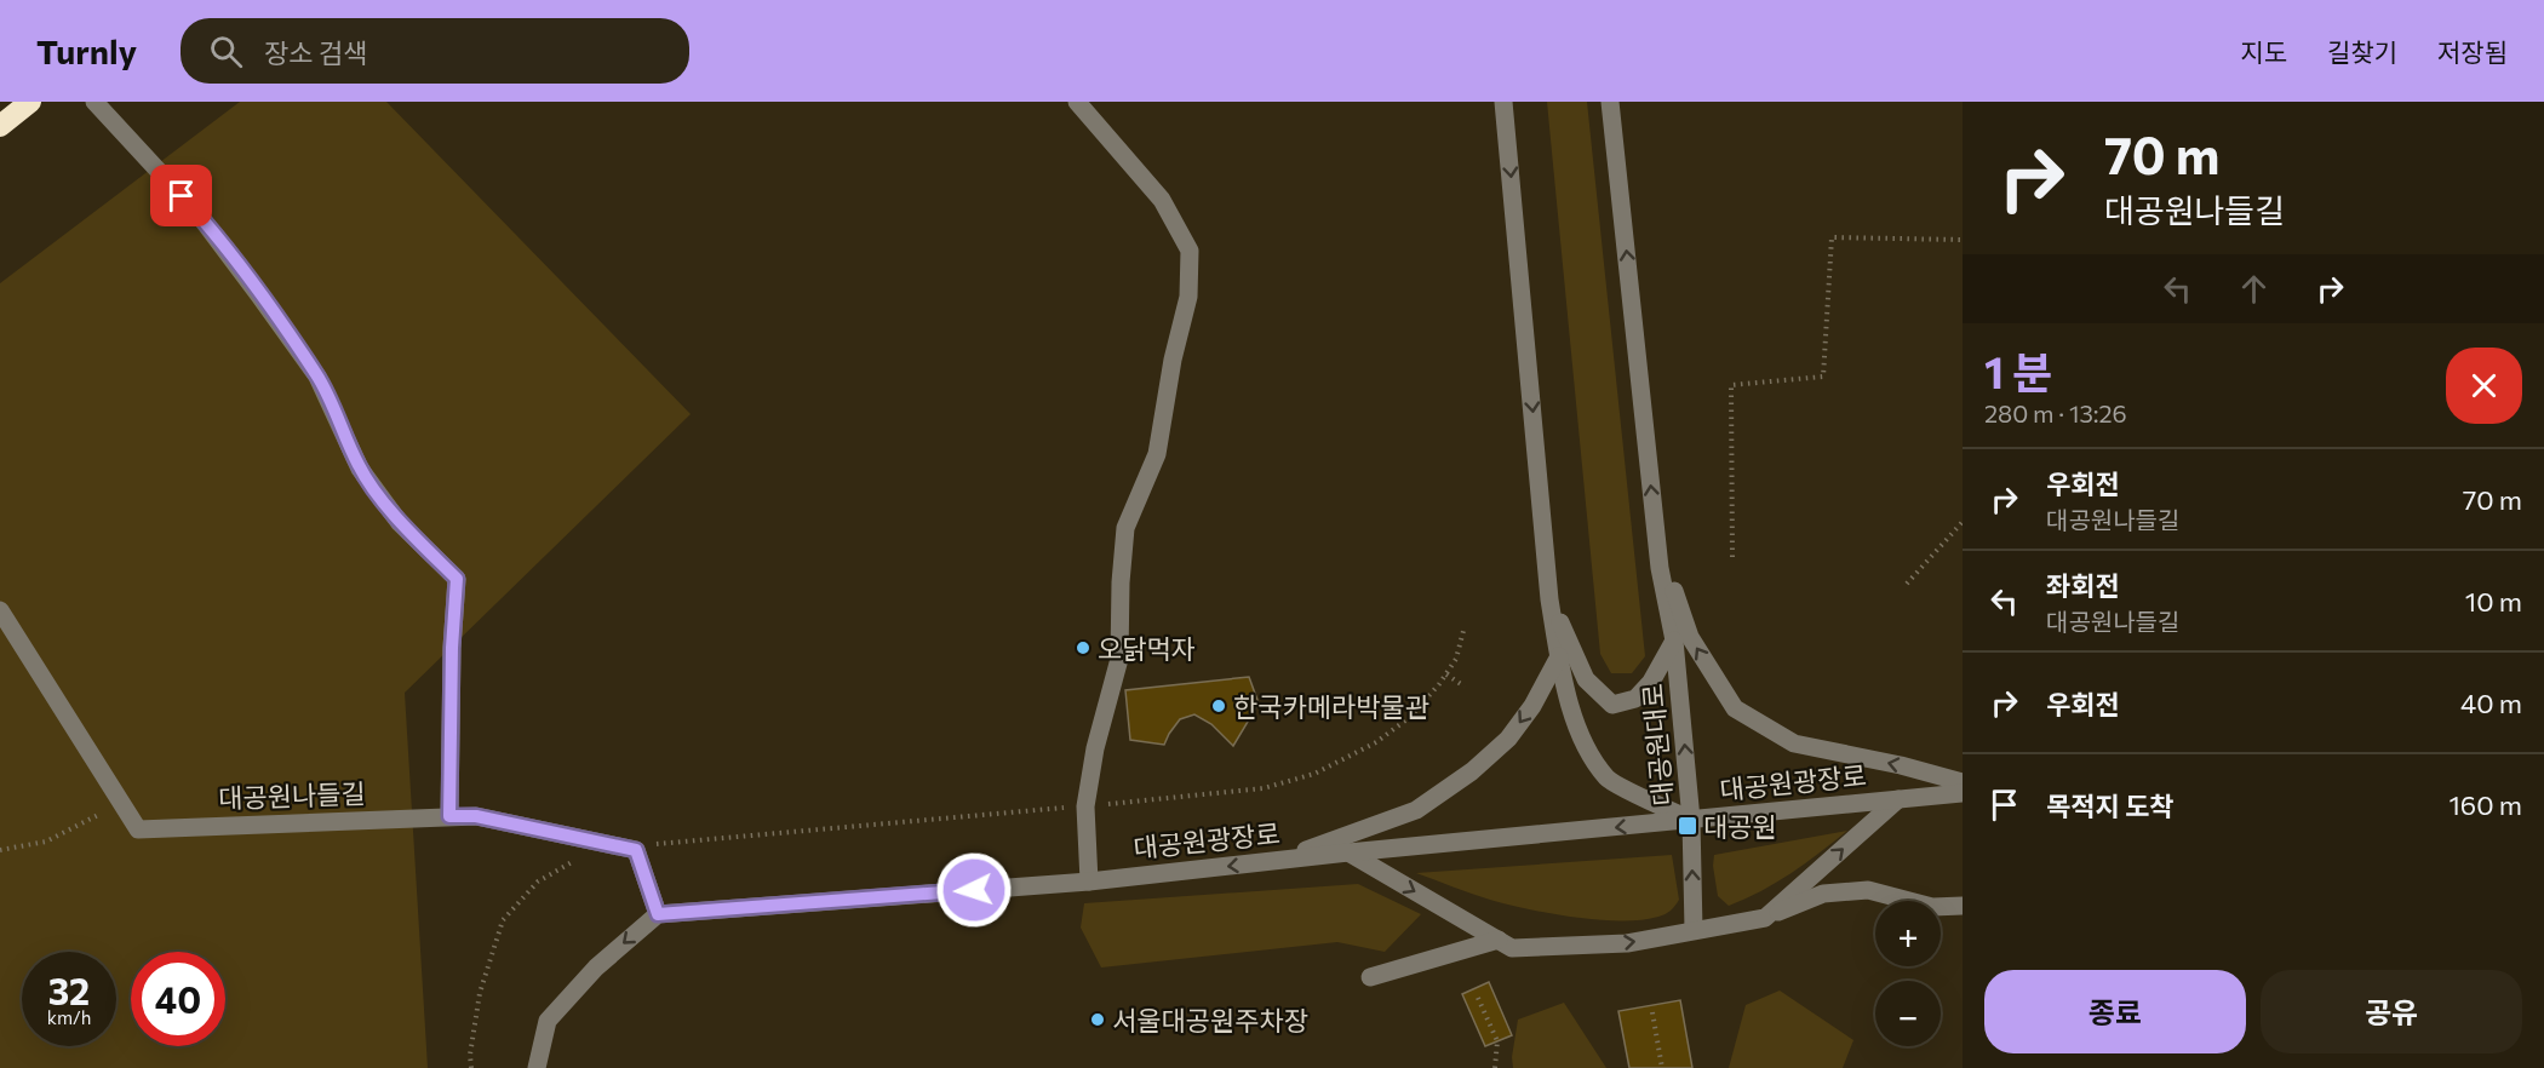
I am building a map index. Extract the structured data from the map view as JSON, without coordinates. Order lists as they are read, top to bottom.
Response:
{
  "streets": {
    "street": ["대공원대로", "대공원광장로", "대공원나들길"]
  },
  "crossings": [
    ["대공원대로", "대공원광장로"],
    ["대공원광장로", "대공원나들길"]
  ],
  "places": {
    "other": ["오닭먹자", "한국카메라박물관", "서울대공원주차장"],
    "transit": ["대공원"]
  },
  "page": {
    "header": "Turnly",
    "search": "장소 검색",
    "nav": ["지도", "길찾기", "저장됨"],
    "turn": ["70 m", "대공원나들길"],
    "heading": ["1 분", "280 m · 13:26"],
    "list": [
      {
        "name": "우회전",
        "note": "대공원나들길",
        "value": "70 m"
      },
      {
        "name": "좌회전",
        "note": "대공원나들길",
        "value": "10 m"
      },
      {
        "name": "우회전",
        "value": "40 m"
      },
      {
        "name": "목적지 도착",
        "value": "160 m"
      }
    ],
    "map_buttons": ["+", "−"],
    "speed": "32 km/h",
    "limit": "40",
    "buttons": ["종료", "공유"]
  }
}
